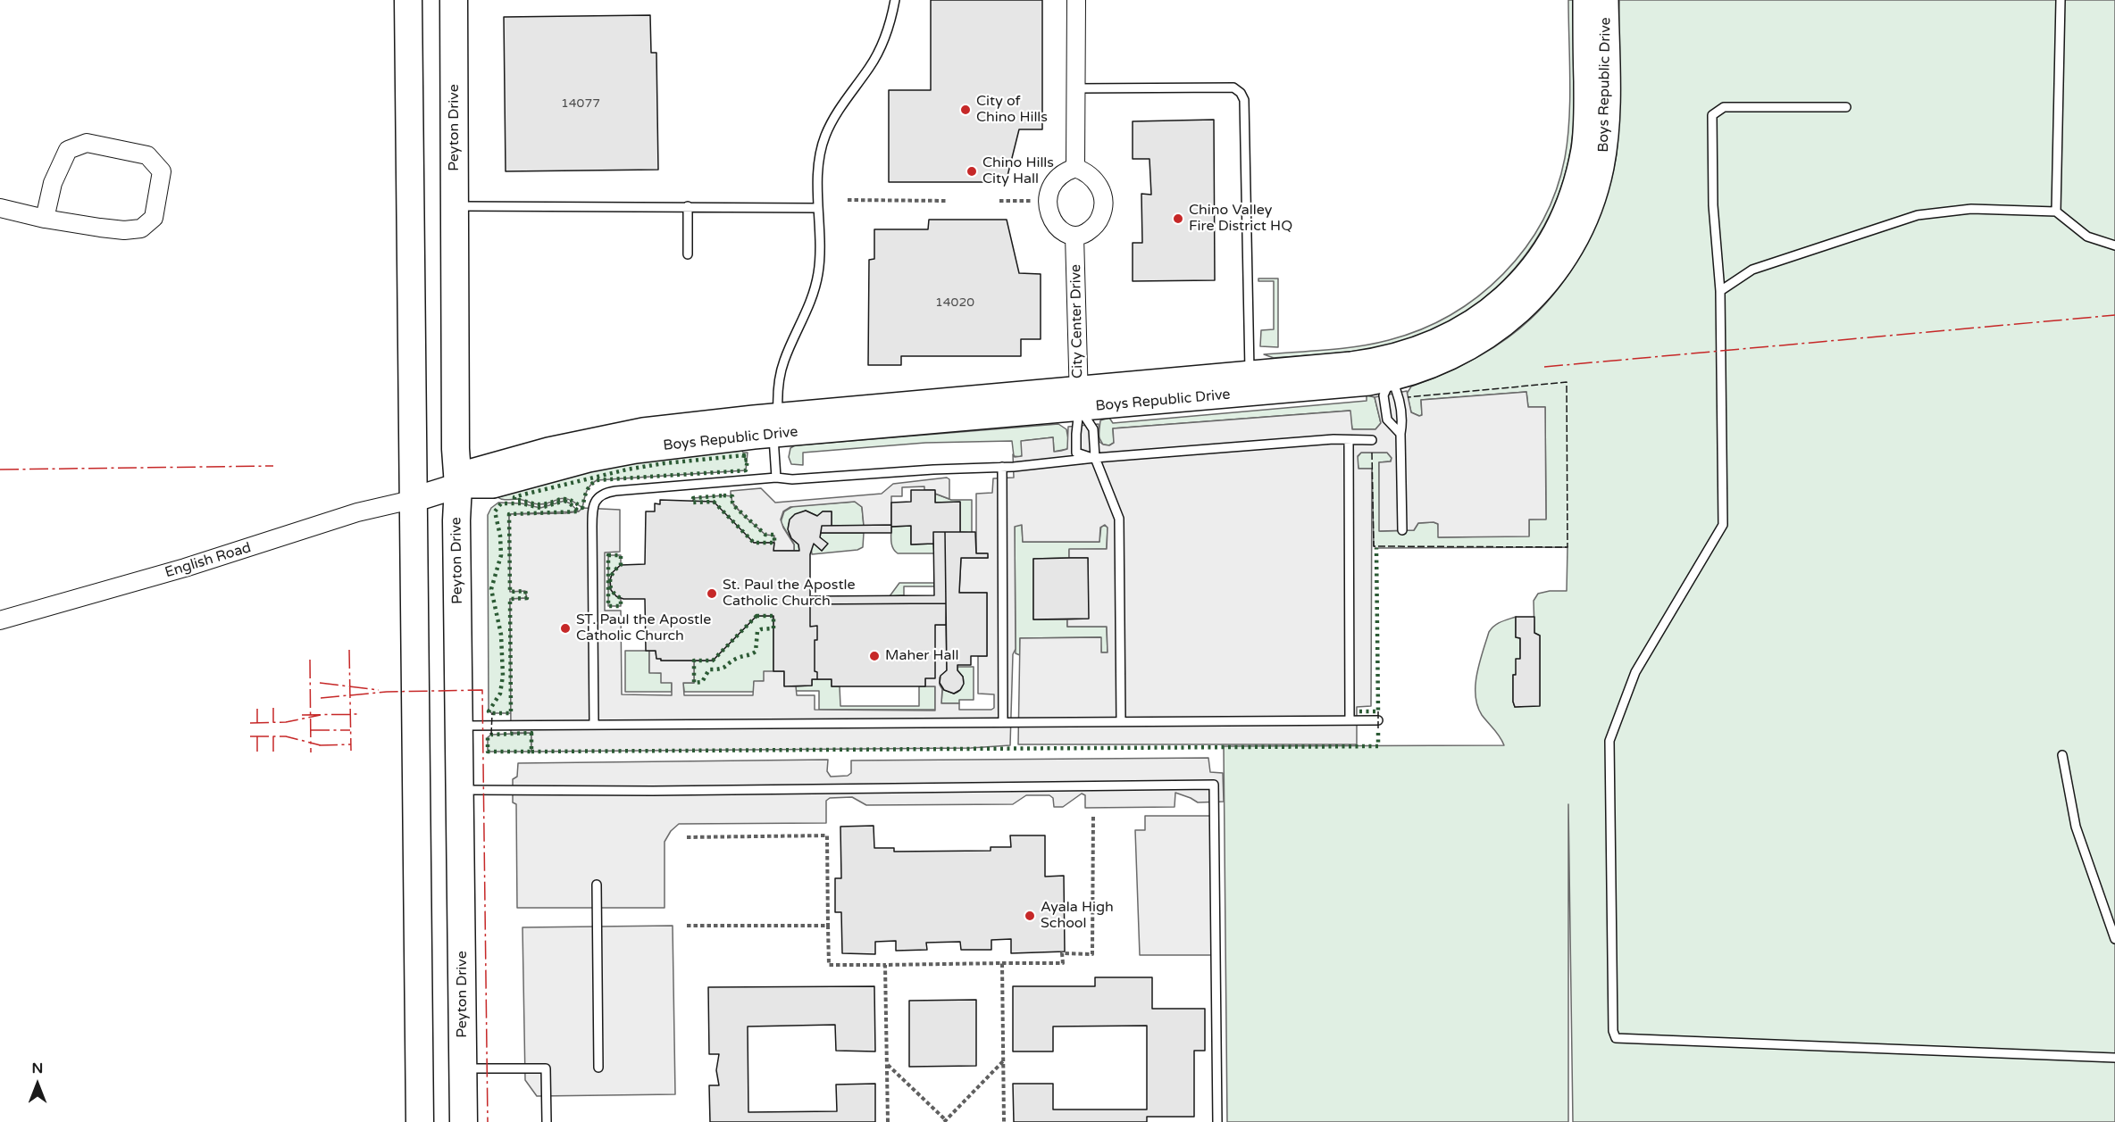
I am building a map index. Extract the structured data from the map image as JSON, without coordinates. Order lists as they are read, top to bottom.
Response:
{
  "streets": {
    "main road": ["Boys Republic Drive", "Peyton Drive"],
    "street": ["City Center Drive", "English Road"]
  },
  "crossings": [
    ["Boys Republic Drive", "Peyton Drive"],
    ["Boys Republic Drive", "City Center Drive"],
    ["Boys Republic Drive", "English Road"]
  ],
  "places": [
    "City of Chino Hills",
    "Chino Hills City Hall",
    "Chino Valley Fire District HQ",
    "St. Paul the Apostle Catholic Church",
    "ST. Paul the Apostle Catholic Church",
    "Maher Hall",
    "Ayala High School"
  ],
  "house_numbers": ["14077", "14020"],
  "north": "top"
}
